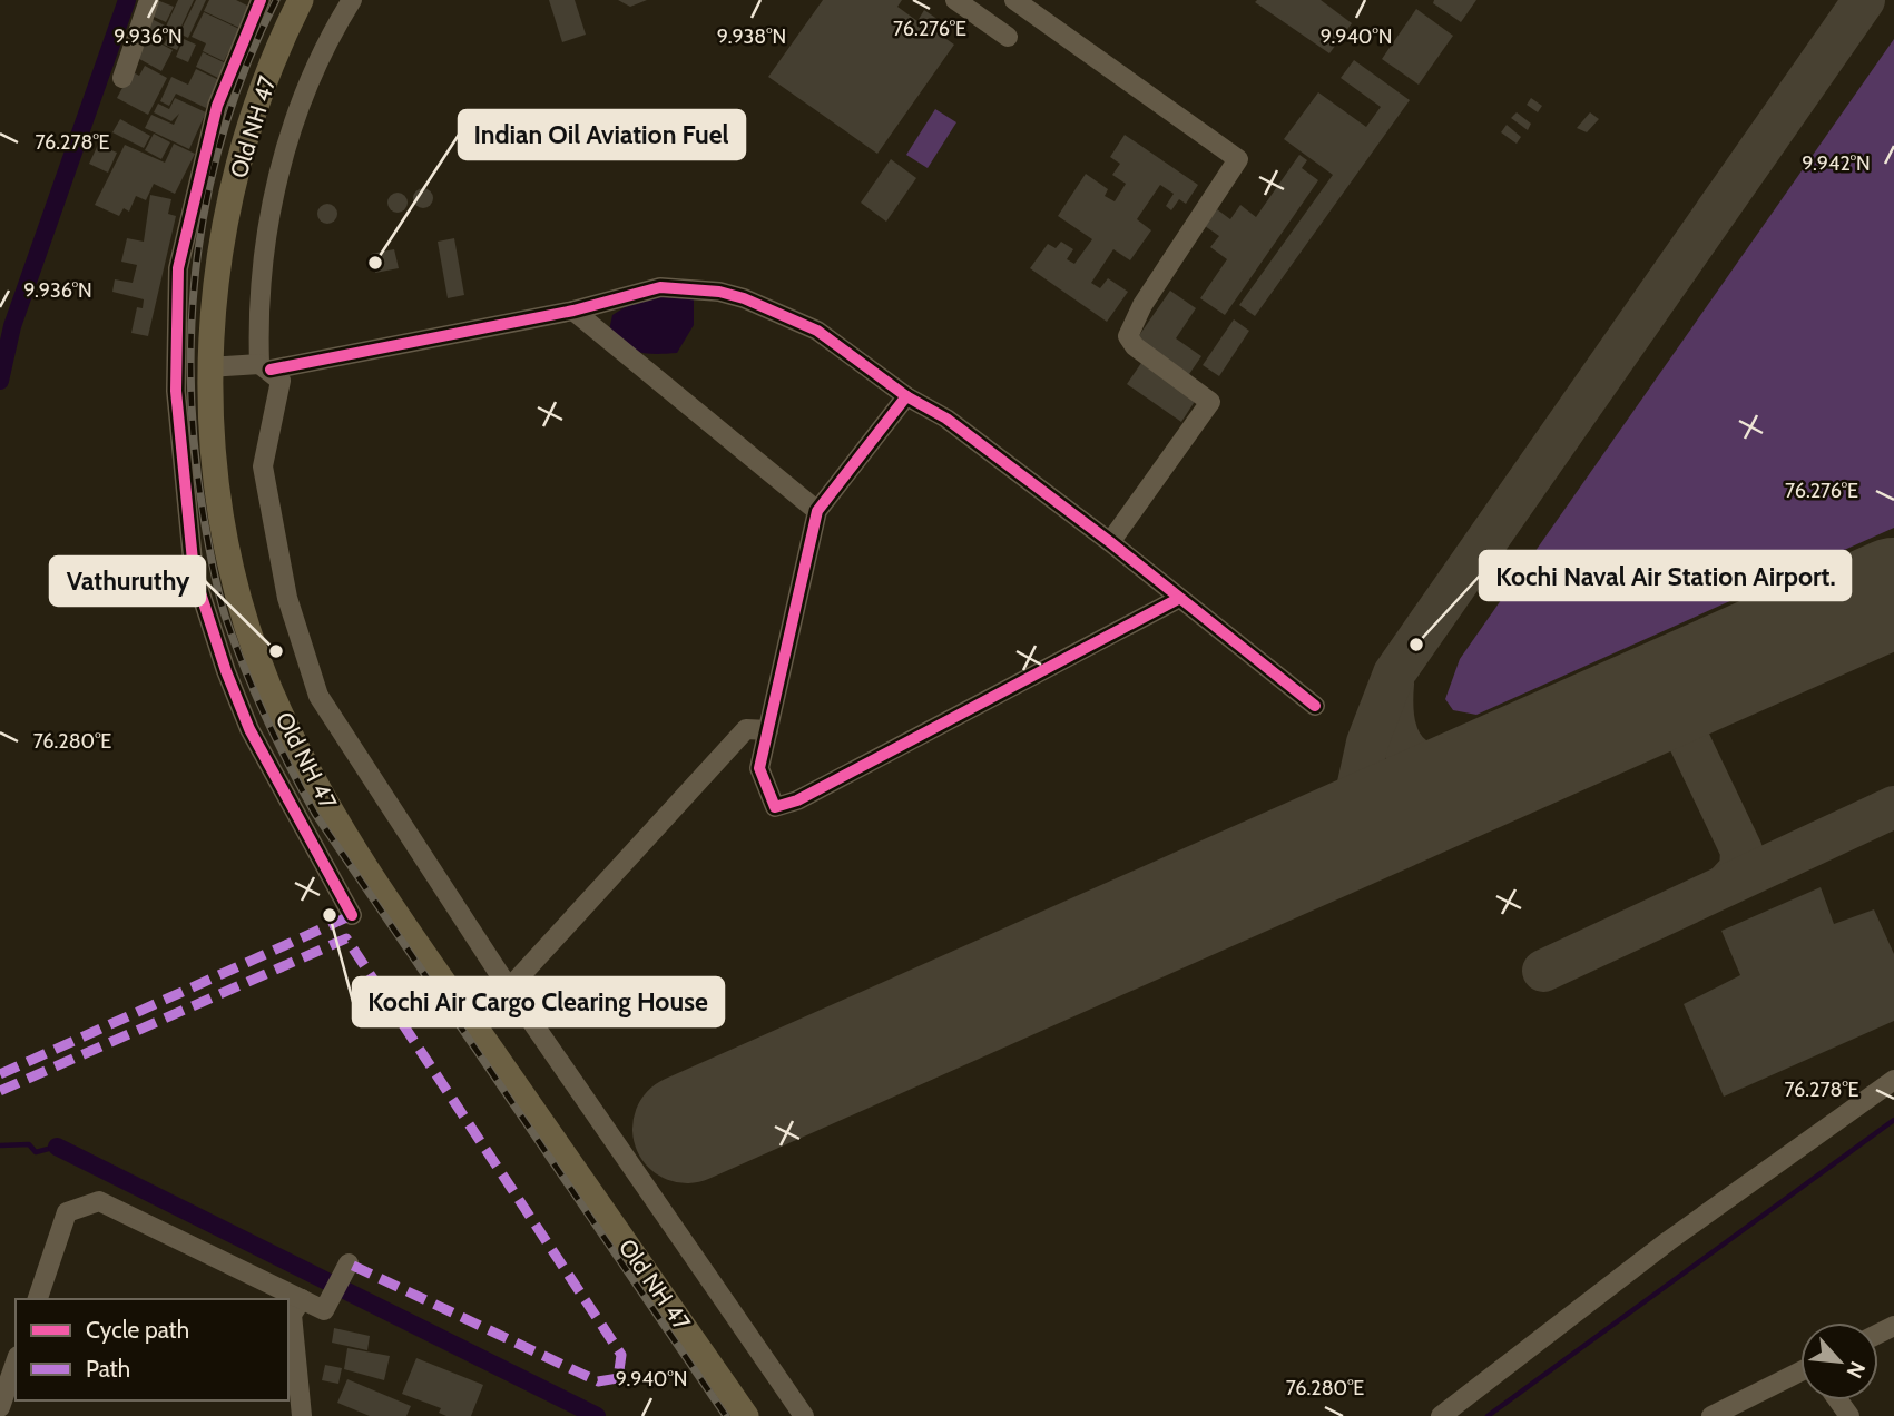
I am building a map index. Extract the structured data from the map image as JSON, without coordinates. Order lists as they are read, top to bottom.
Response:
{
  "streets": {
    "main road": ["Old NH 47"]
  },
  "places": [
    "Indian Oil Aviation Fuel",
    "Kochi Naval Air Station Airport.",
    "Vathuruthy",
    "Kochi Air Cargo Clearing House"
  ],
  "legend": ["Cycle path", "Path"],
  "north": "bottom right",
  "coordinates": [
    "76.276°E",
    "9.936°N",
    "9.938°N",
    "9.940°N",
    "76.278°E",
    "9.942°N",
    "76.280°E"
  ]
}
